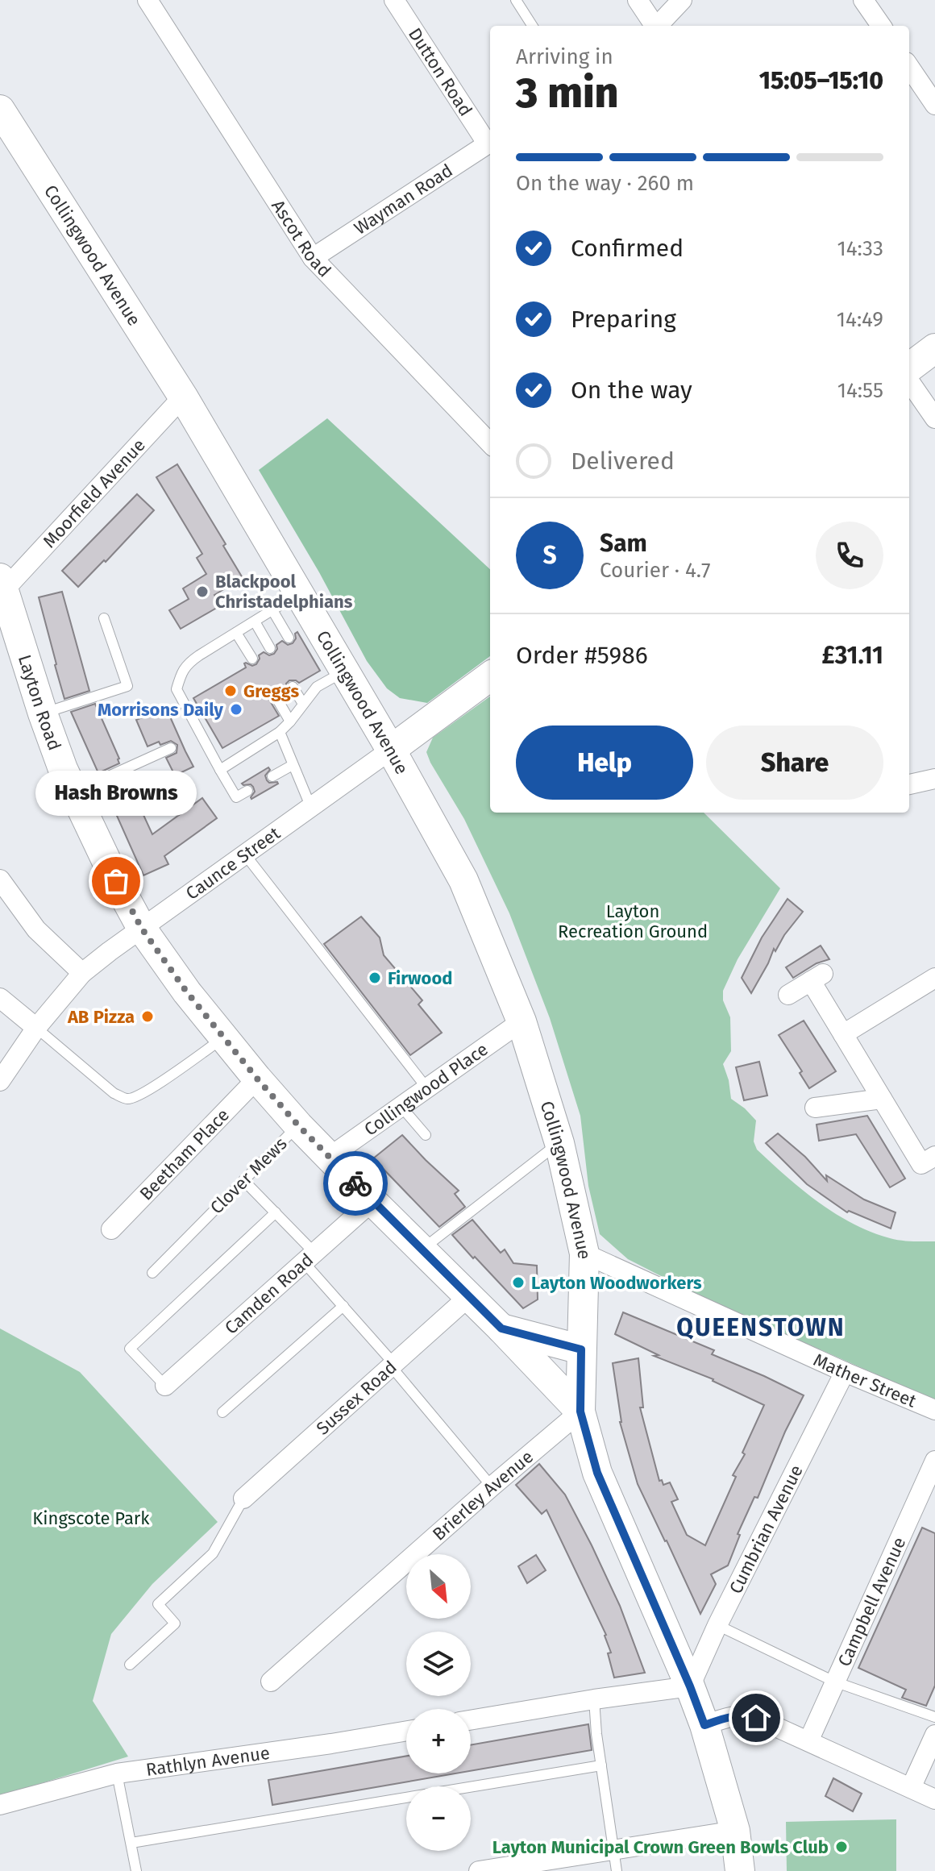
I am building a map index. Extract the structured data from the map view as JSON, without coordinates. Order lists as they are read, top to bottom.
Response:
{
  "streets": {
    "street": [
      "Dutton Road",
      "Wayman Road",
      "Ascot Road",
      "Collingwood Avenue",
      "Moorfield Avenue",
      "Layton Road",
      "Caunce Street",
      "Collingwood Place",
      "Beetham Place",
      "Camden Road",
      "Mather Street",
      "Sussex Road",
      "Brierley Avenue",
      "Cumbrian Avenue",
      "Campbell Avenue",
      "Rathlyn Avenue"
    ],
    "lane": ["Clover Mews"]
  },
  "crossings": [
    ["Dutton Road", "Wayman Road"],
    ["Wayman Road", "Ascot Road"],
    ["Collingwood Avenue", "Moorfield Avenue"],
    ["Collingwood Avenue", "Layton Road"],
    ["Collingwood Avenue", "Caunce Street"],
    ["Collingwood Avenue", "Collingwood Place"],
    ["Collingwood Avenue", "Mather Street"],
    ["Moorfield Avenue", "Layton Road"],
    ["Layton Road", "Caunce Street"],
    ["Layton Road", "Collingwood Place"],
    ["Layton Road", "Beetham Place"],
    ["Layton Road", "Clover Mews"],
    ["Layton Road", "Camden Road"],
    ["Layton Road", "Sussex Road"],
    ["Layton Road", "Brierley Avenue"],
    ["Layton Road", "Cumbrian Avenue"],
    ["Mather Street", "Cumbrian Avenue"]
  ],
  "districts": ["QUEENSTOWN"],
  "parks": ["Layton Recreation Ground", "Kingscote Park"],
  "places": [
    "Blackpool Christadelphians",
    "Greggs",
    "Morrisons Daily",
    "Hash Browns",
    "Firwood",
    "AB Pizza",
    "Layton Woodworkers",
    "Layton Municipal Crown Green Bowls Club"
  ],
  "north": "bottom right",
  "page": {
    "heading": ["3 min", "Arriving in", "15:05–15:10"],
    "panel": [
      "Sam",
      "Courier · 4.7",
      "Order #5986",
      "£31.11"
    ],
    "bar": "On the way · 260 m",
    "list": [
      ["Confirmed", "14:33"],
      ["Preparing", "14:49"],
      ["On the way", "14:55"],
      "Delivered"
    ],
    "round": "S",
    "buttons": ["Help", "Share"],
    "bubble": "Hash Browns",
    "map_buttons": ["+", "−"]
  }
}
